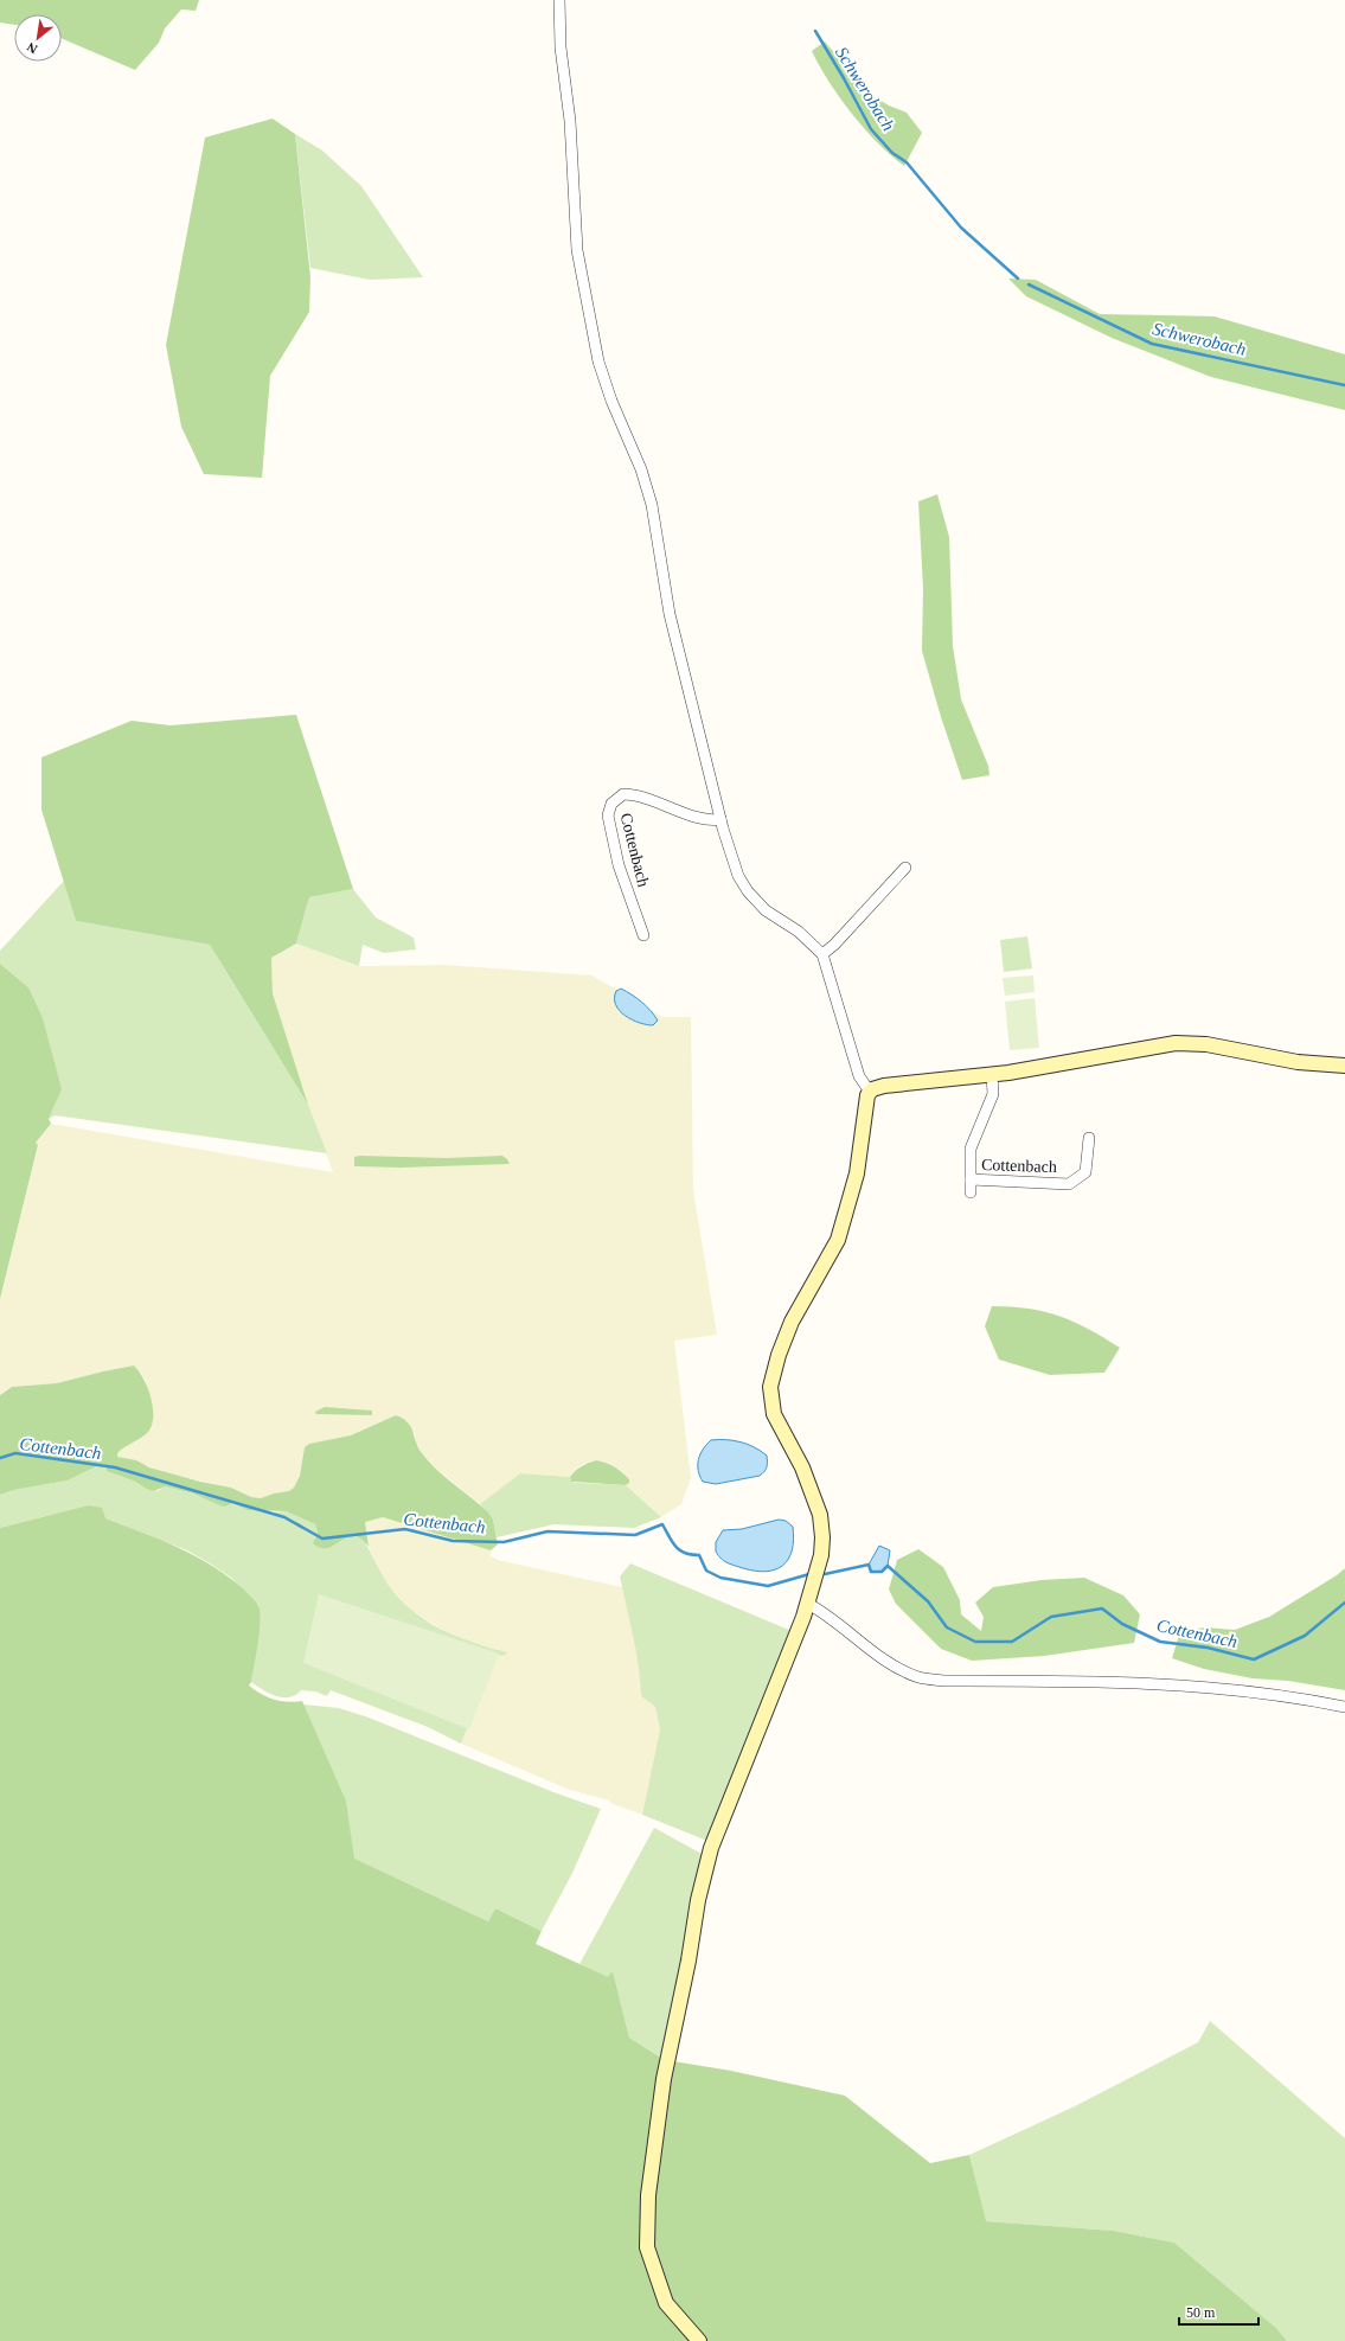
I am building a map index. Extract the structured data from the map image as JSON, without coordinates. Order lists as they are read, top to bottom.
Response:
{
  "streets": {
    "street": ["Cottenbach"]
  },
  "water": ["Schwerobach", "Cottenbach"],
  "scale_bar": "50 m",
  "north": "bottom left"
}
